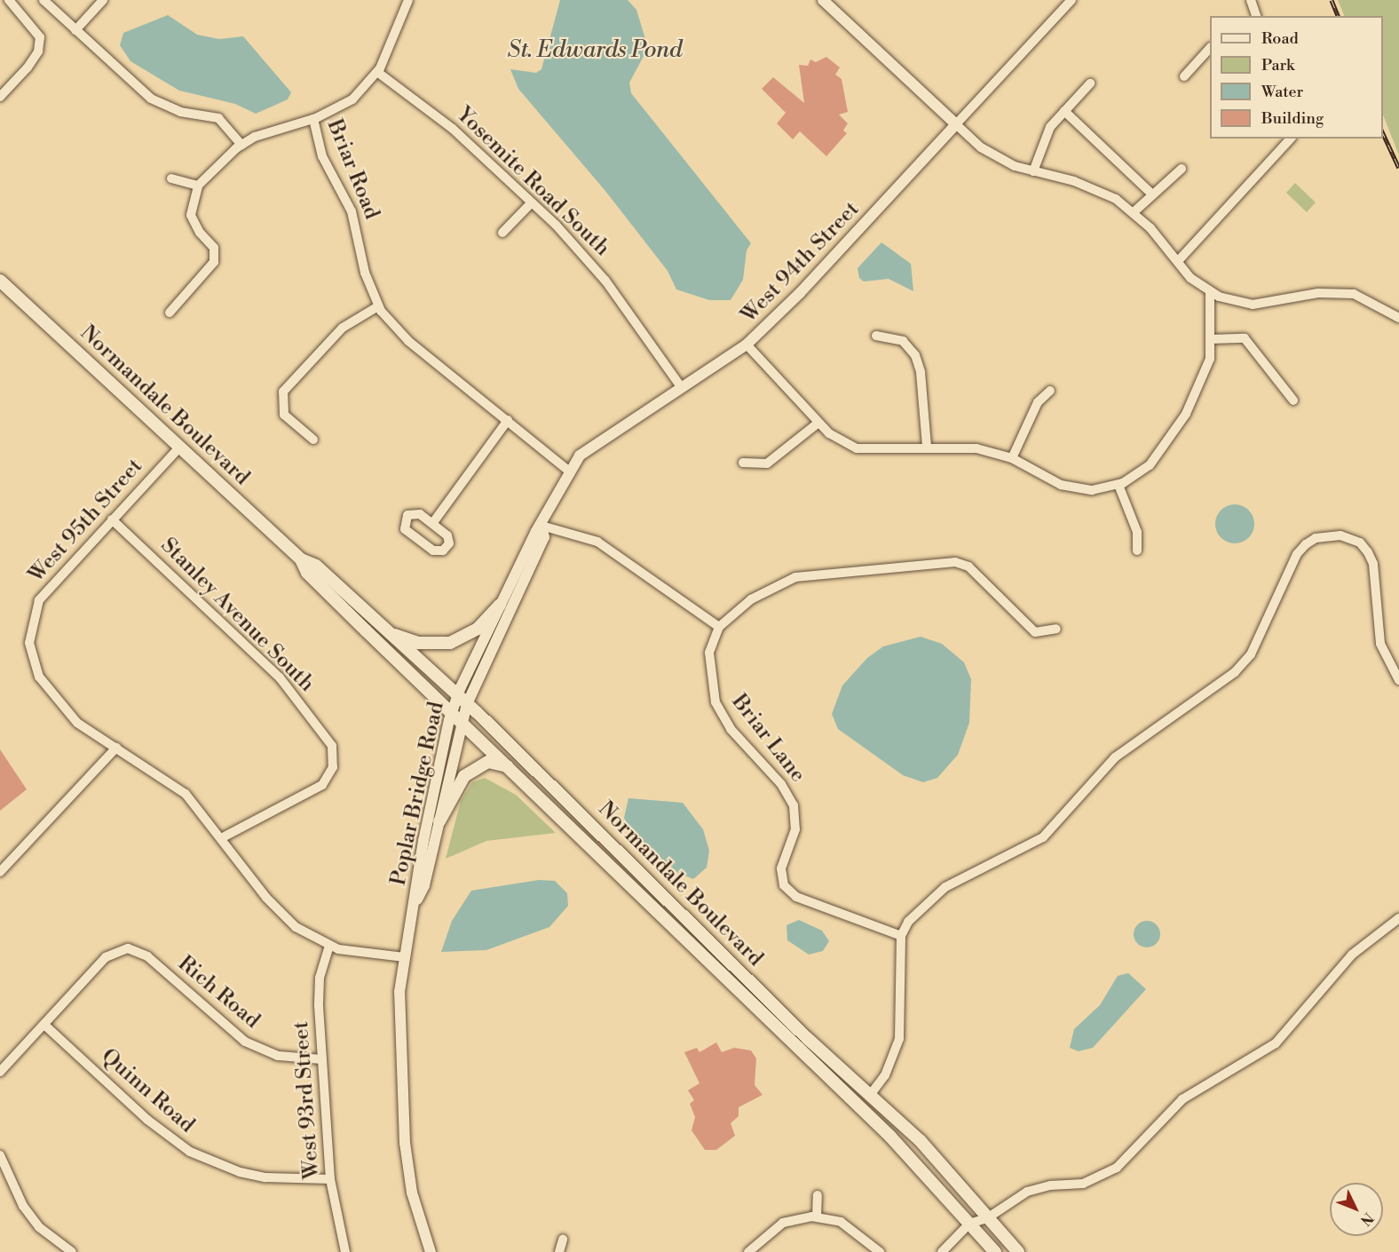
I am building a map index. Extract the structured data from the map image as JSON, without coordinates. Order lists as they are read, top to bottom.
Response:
{
  "streets": {
    "main road": ["Normandale Boulevard"],
    "street": [
      "Briar Road",
      "Yosemite Road South",
      "West 94th Street",
      "West 95th Street",
      "Stanley Avenue South",
      "Briar Lane",
      "Poplar Bridge Road",
      "Rich Road",
      "Quinn Road",
      "West 93rd Street"
    ]
  },
  "crossings": [
    ["Briar Road", "West 94th Street"],
    ["Yosemite Road South", "West 94th Street"],
    ["West 94th Street", "Poplar Bridge Road"],
    ["Normandale Boulevard", "West 95th Street"],
    ["Normandale Boulevard", "Poplar Bridge Road"],
    ["West 95th Street", "Stanley Avenue South"],
    ["West 95th Street", "Poplar Bridge Road"],
    ["West 95th Street", "West 93rd Street"],
    ["Rich Road", "Quinn Road"],
    ["Rich Road", "West 93rd Street"],
    ["Quinn Road", "West 93rd Street"]
  ],
  "water": ["St. Edwards Pond"],
  "legend": [
    "Road",
    "Park",
    "Water",
    "Building"
  ],
  "north": "bottom right"
}
